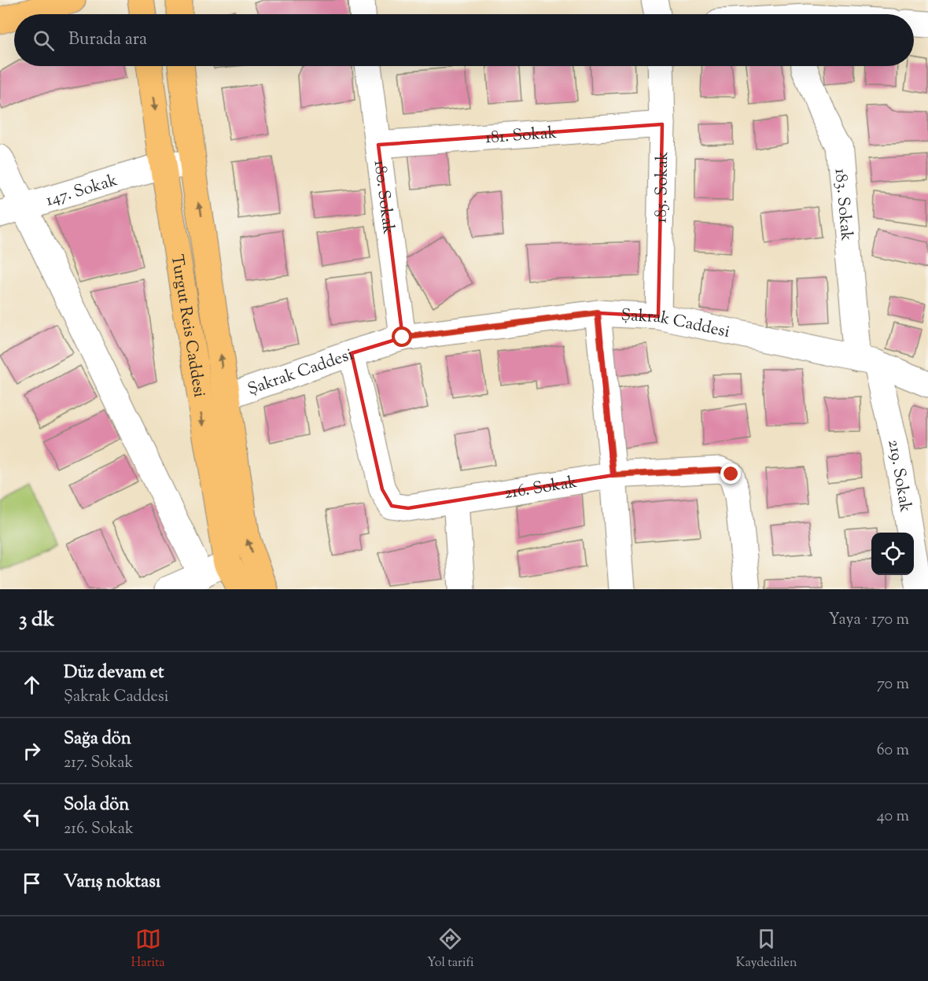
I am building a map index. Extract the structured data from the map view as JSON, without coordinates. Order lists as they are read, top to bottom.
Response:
{
  "streets": {
    "main road": ["Turgut Reis Caddesi"],
    "street": [
      "181. Sokak",
      "185. Sokak",
      "147. Sokak",
      "180. Sokak",
      "183. Sokak",
      "Şakrak Caddesi",
      "219. Sokak",
      "216. Sokak"
    ]
  },
  "crossings": [
    ["181. Sokak", "185. Sokak"],
    ["181. Sokak", "180. Sokak"],
    ["185. Sokak", "Şakrak Caddesi"],
    ["147. Sokak", "Turgut Reis Caddesi"],
    ["180. Sokak", "Şakrak Caddesi"],
    ["183. Sokak", "Şakrak Caddesi"],
    ["183. Sokak", "219. Sokak"],
    ["Şakrak Caddesi", "Turgut Reis Caddesi"],
    ["Şakrak Caddesi", "219. Sokak"],
    ["Şakrak Caddesi", "216. Sokak"]
  ],
  "page": {
    "search": "Burada ara",
    "heading": ["3 dk", "Yaya · 170 m"],
    "list": [
      ["Düz devam et", "Şakrak Caddesi", "70 m"],
      ["Sağa dön", "217. Sokak", "60 m"],
      ["Sola dön", "216. Sokak", "40 m"],
      "Varış noktası"
    ],
    "nav": ["Harita", "Yol tarifi", "Kaydedilen"]
  }
}
